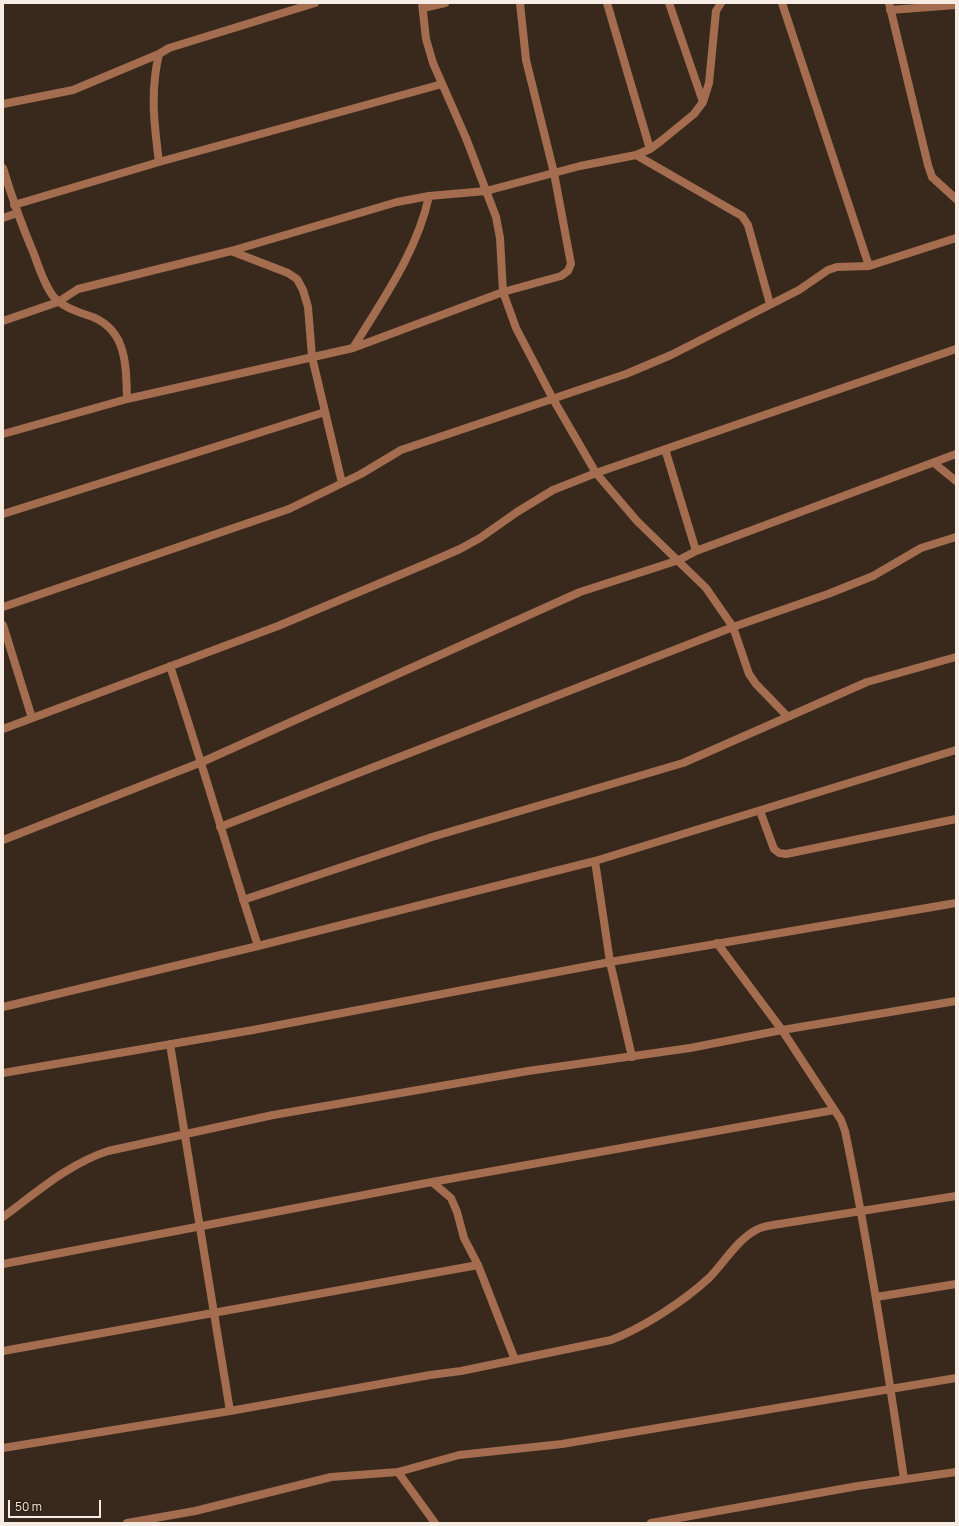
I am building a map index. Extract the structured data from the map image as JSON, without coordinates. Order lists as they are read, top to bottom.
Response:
{
  "scale_bar": "50 m"
}
